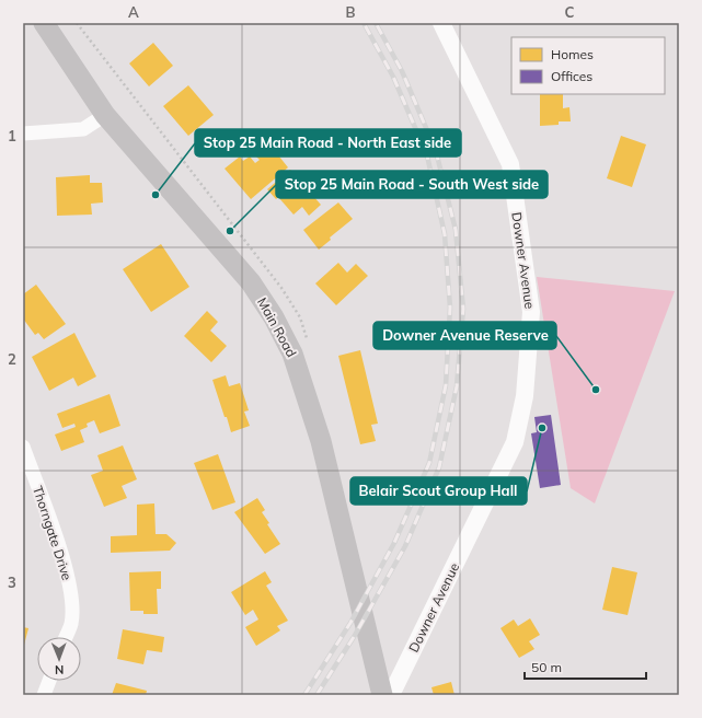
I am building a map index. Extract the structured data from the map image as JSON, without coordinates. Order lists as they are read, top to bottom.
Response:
{
  "streets": {
    "main road": ["Main Road"],
    "street": ["Downer Avenue", "Thorngate Drive"]
  },
  "places": [
    "Stop 25 Main Road - North East side",
    "Stop 25 Main Road - South West side",
    "Downer Avenue Reserve",
    "Belair Scout Group Hall"
  ],
  "legend": ["Homes", "Offices"],
  "scale_bar": "50 m",
  "north": "bottom",
  "grid": {
    "columns": ["A", "B", "C"],
    "rows": ["1", "2", "3"]
  }
}
